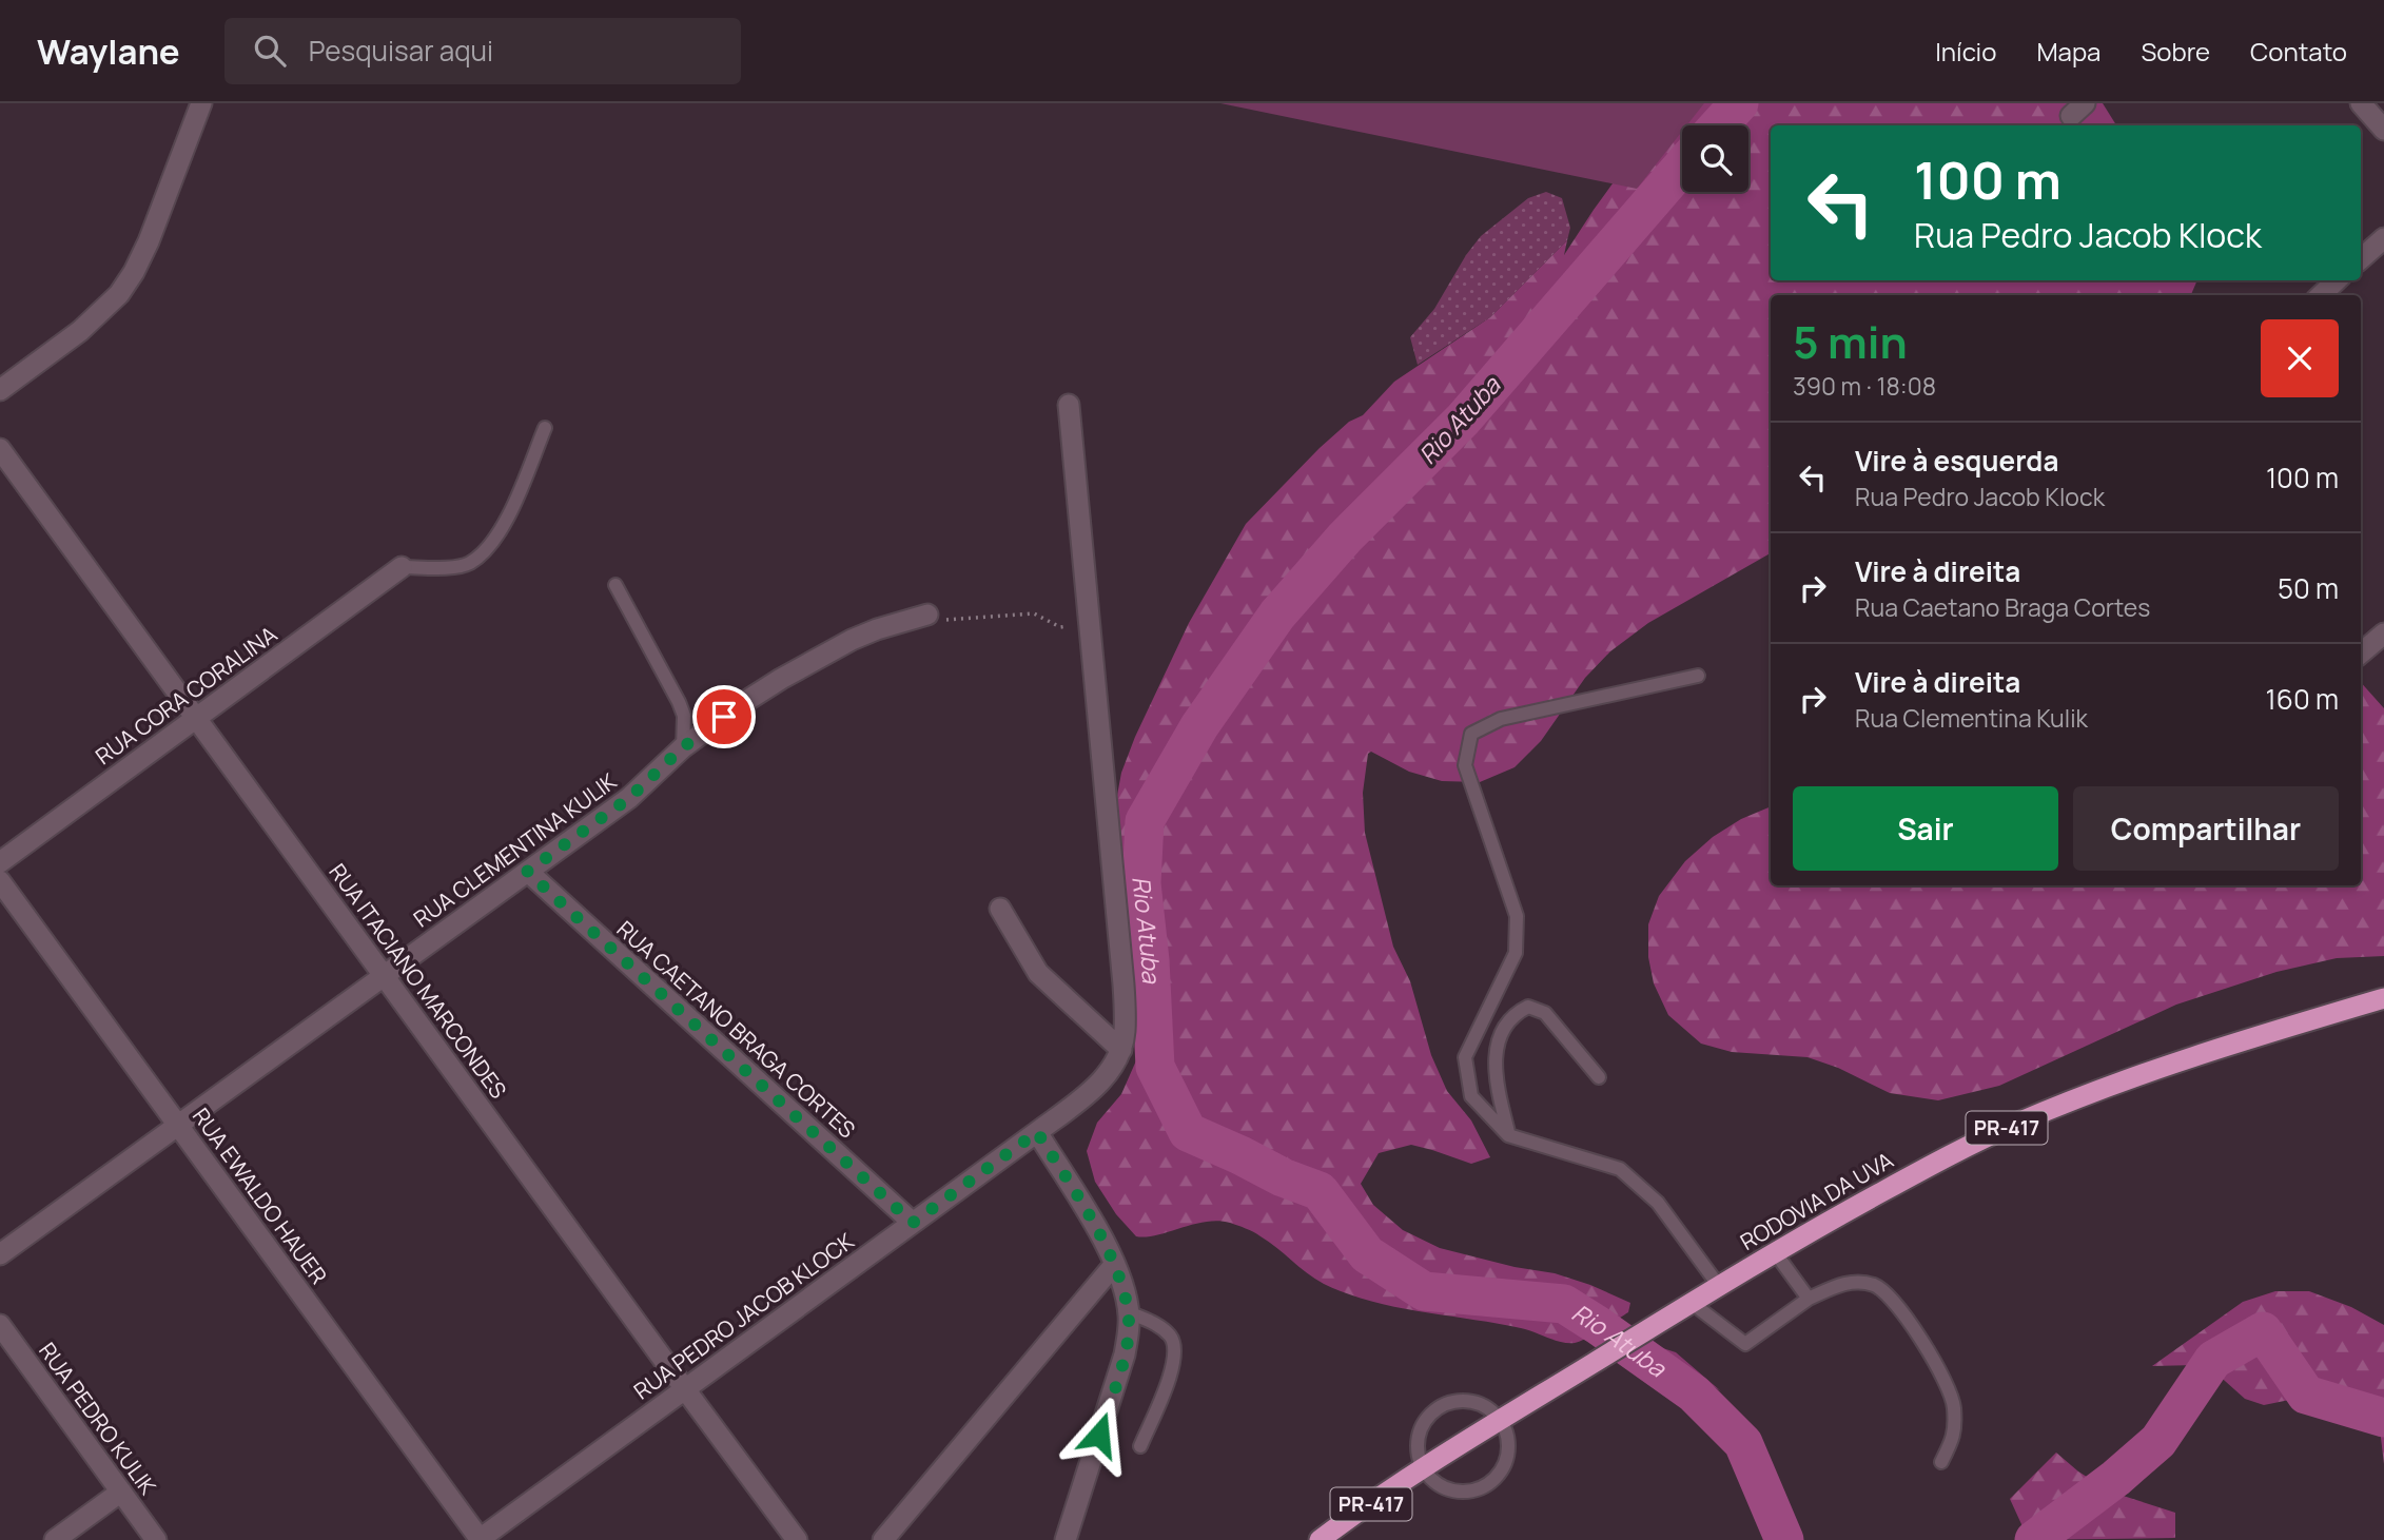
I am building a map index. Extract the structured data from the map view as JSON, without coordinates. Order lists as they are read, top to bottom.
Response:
{
  "streets": {
    "highway": ["PR-417", "RODOVIA DA UVA"],
    "street": [
      "RUA CORA CORALINA",
      "RUA CLEMENTINA KULIK",
      "RUA ITACIANO MARCONDES",
      "RUA CAETANO BRAGA CORTES",
      "RUA EWALDO HAUER",
      "RUA PEDRO JACOB KLOCK",
      "RUA PEDRO KULIK"
    ]
  },
  "crossings": [
    ["RUA CORA CORALINA", "RUA ITACIANO MARCONDES"],
    ["RUA CLEMENTINA KULIK", "RUA ITACIANO MARCONDES"],
    ["RUA CLEMENTINA KULIK", "RUA CAETANO BRAGA CORTES"],
    ["RUA CLEMENTINA KULIK", "RUA EWALDO HAUER"],
    ["RUA ITACIANO MARCONDES", "RUA PEDRO JACOB KLOCK"],
    ["RUA CAETANO BRAGA CORTES", "RUA PEDRO JACOB KLOCK"],
    ["RUA EWALDO HAUER", "RUA PEDRO JACOB KLOCK"]
  ],
  "water": ["Rio Atuba"],
  "page": {
    "header": "Waylane",
    "search": "Pesquisar aqui",
    "nav": [
      "Início",
      "Mapa",
      "Sobre",
      "Contato"
    ],
    "turn": ["100 m", "Rua Pedro Jacob Klock"],
    "heading": ["5 min", "390 m · 18:08"],
    "list": [
      {
        "name": "Vire à esquerda",
        "note": "Rua Pedro Jacob Klock",
        "value": "100 m"
      },
      {
        "name": "Vire à direita",
        "note": "Rua Caetano Braga Cortes",
        "value": "50 m"
      },
      {
        "name": "Vire à direita",
        "note": "Rua Clementina Kulik",
        "value": "160 m"
      }
    ],
    "buttons": ["Sair", "Compartilhar"]
  }
}
